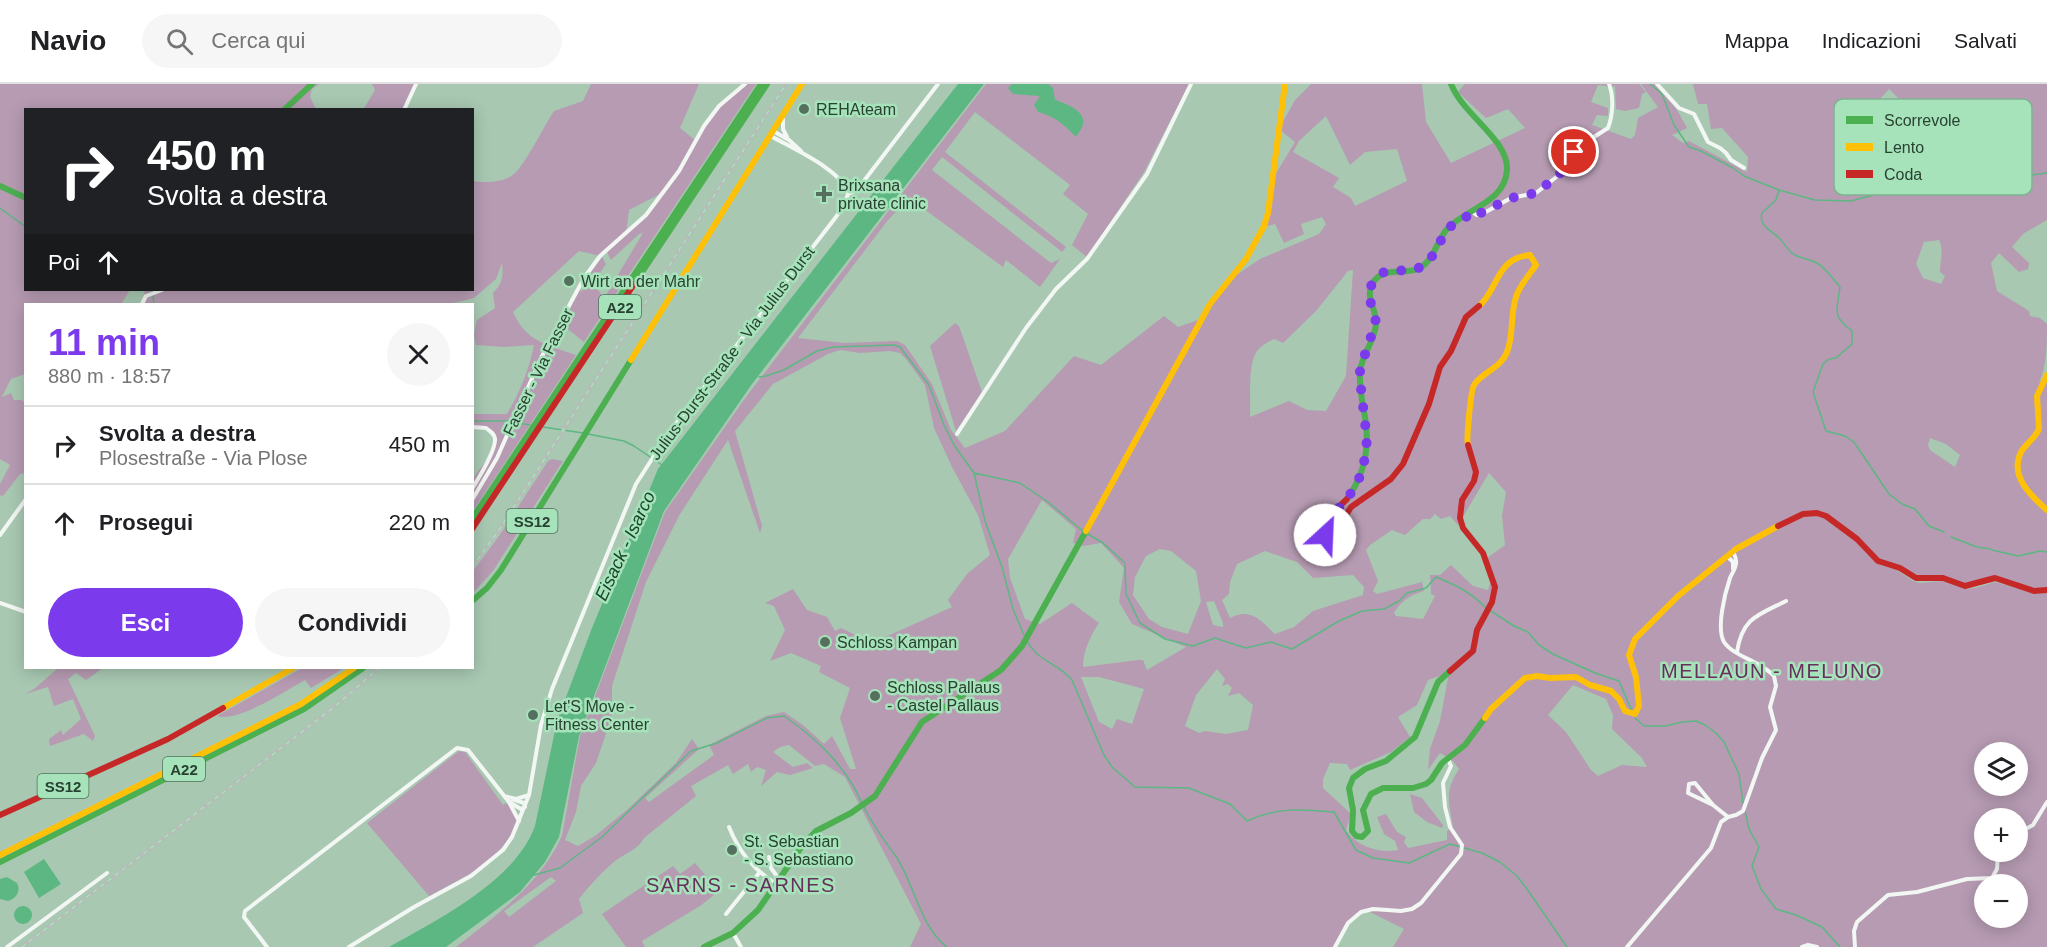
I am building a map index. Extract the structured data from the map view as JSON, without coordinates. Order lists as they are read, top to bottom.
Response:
{
  "streets": {
    "main road": ["A22", "SS12"],
    "street": ["Julius-Durst-Straße - Via Julius Durst", "Fasser - Via Fasser"]
  },
  "districts": ["MELLAUN - MELUNO", "SARNS - SARNES"],
  "water": ["Eisack - Isarco"],
  "places": {
    "other": [
      "REHAteam",
      "Wirt an der Mahr",
      "Schloss Kampan",
      "Schloss Pallaus - Castel Pallaus",
      "Let'S Move - Fitness Center",
      "St. Sebastian - S. Sebastiano"
    ],
    "health": ["Brixsana private clinic"]
  },
  "legend": ["Scorrevole", "Lento", "Coda"],
  "page": {
    "header": "Navio",
    "search": "Cerca qui",
    "nav": ["Mappa", "Indicazioni", "Salvati"],
    "turn": ["450 m", "Svolta a destra"],
    "then": "Poi",
    "heading": ["11 min", "880 m · 18:57"],
    "list": [
      {
        "name": "Svolta a destra",
        "note": "Plosestraße - Via Plose",
        "value": "450 m"
      },
      {
        "name": "Prosegui",
        "value": "220 m"
      }
    ],
    "buttons": ["Esci", "Condividi"],
    "map_buttons": ["+", "−"]
  }
}
